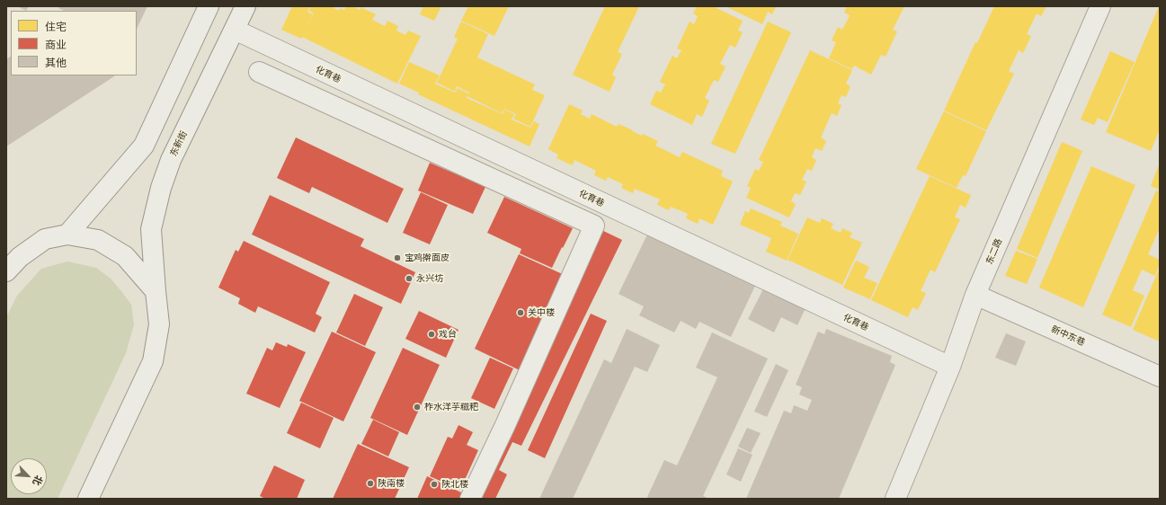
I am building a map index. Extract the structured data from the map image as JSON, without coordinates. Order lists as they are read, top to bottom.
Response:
{
  "streets": {
    "street": [
      "化育巷",
      "东新街",
      "东二路",
      "新中东巷"
    ]
  },
  "crossings": [
    ["化育巷", "东新街"],
    ["化育巷", "东二路"],
    ["东二路", "新中东巷"]
  ],
  "places": [
    "宝鸡擀面皮",
    "永兴坊",
    "关中楼",
    "戏台",
    "柞水洋芋糍粑",
    "陕南楼",
    "陕北楼"
  ],
  "legend": ["住宅", "商业", "其他"],
  "north": "bottom right"
}
